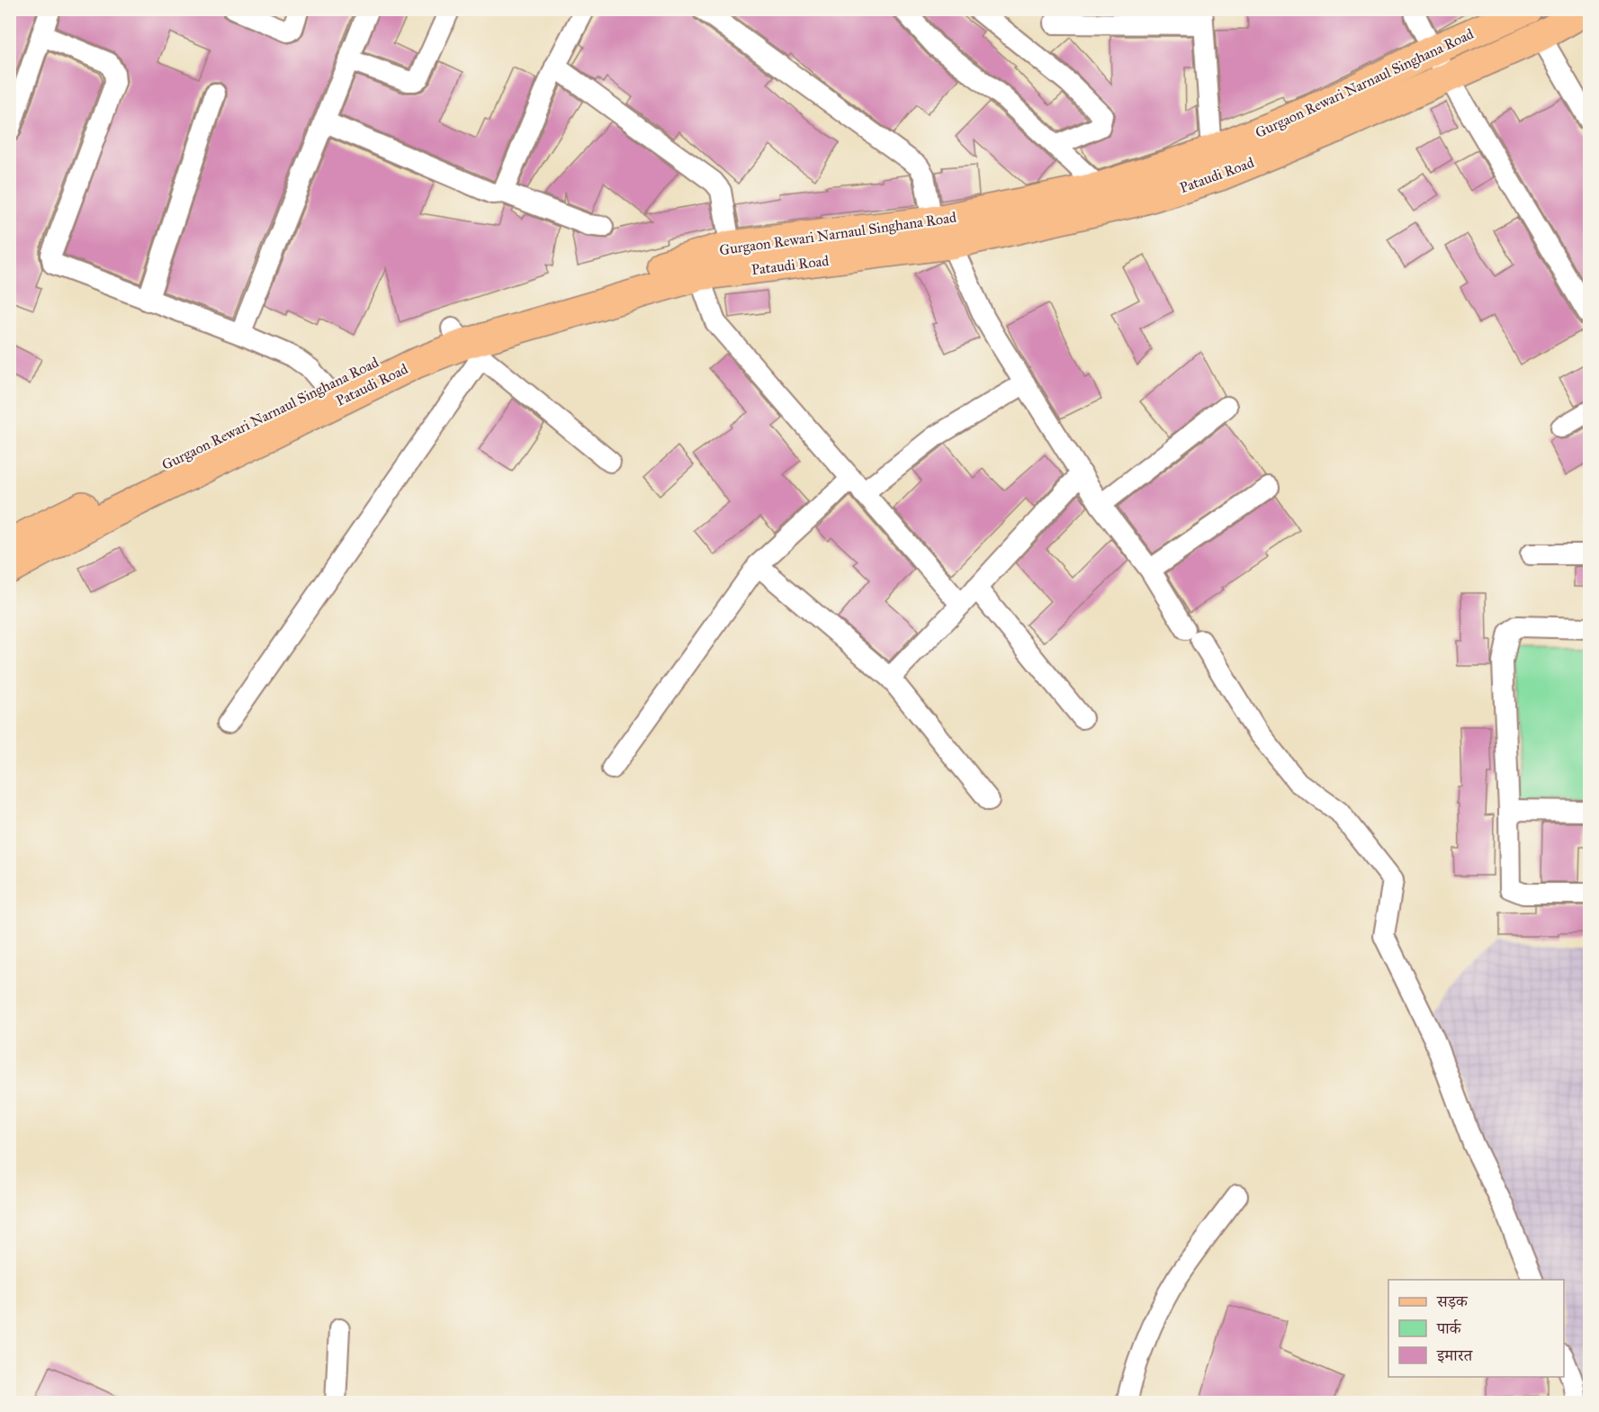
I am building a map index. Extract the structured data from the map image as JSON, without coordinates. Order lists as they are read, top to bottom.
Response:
{
  "streets": {
    "main road": ["Gurgaon Rewari Narnaul Singhana Road", "Pataudi Road"]
  },
  "crossings": [
    ["Gurgaon Rewari Narnaul Singhana Road", "Pataudi Road"]
  ],
  "legend": ["सड़क", "पार्क", "इमारत"]
}
